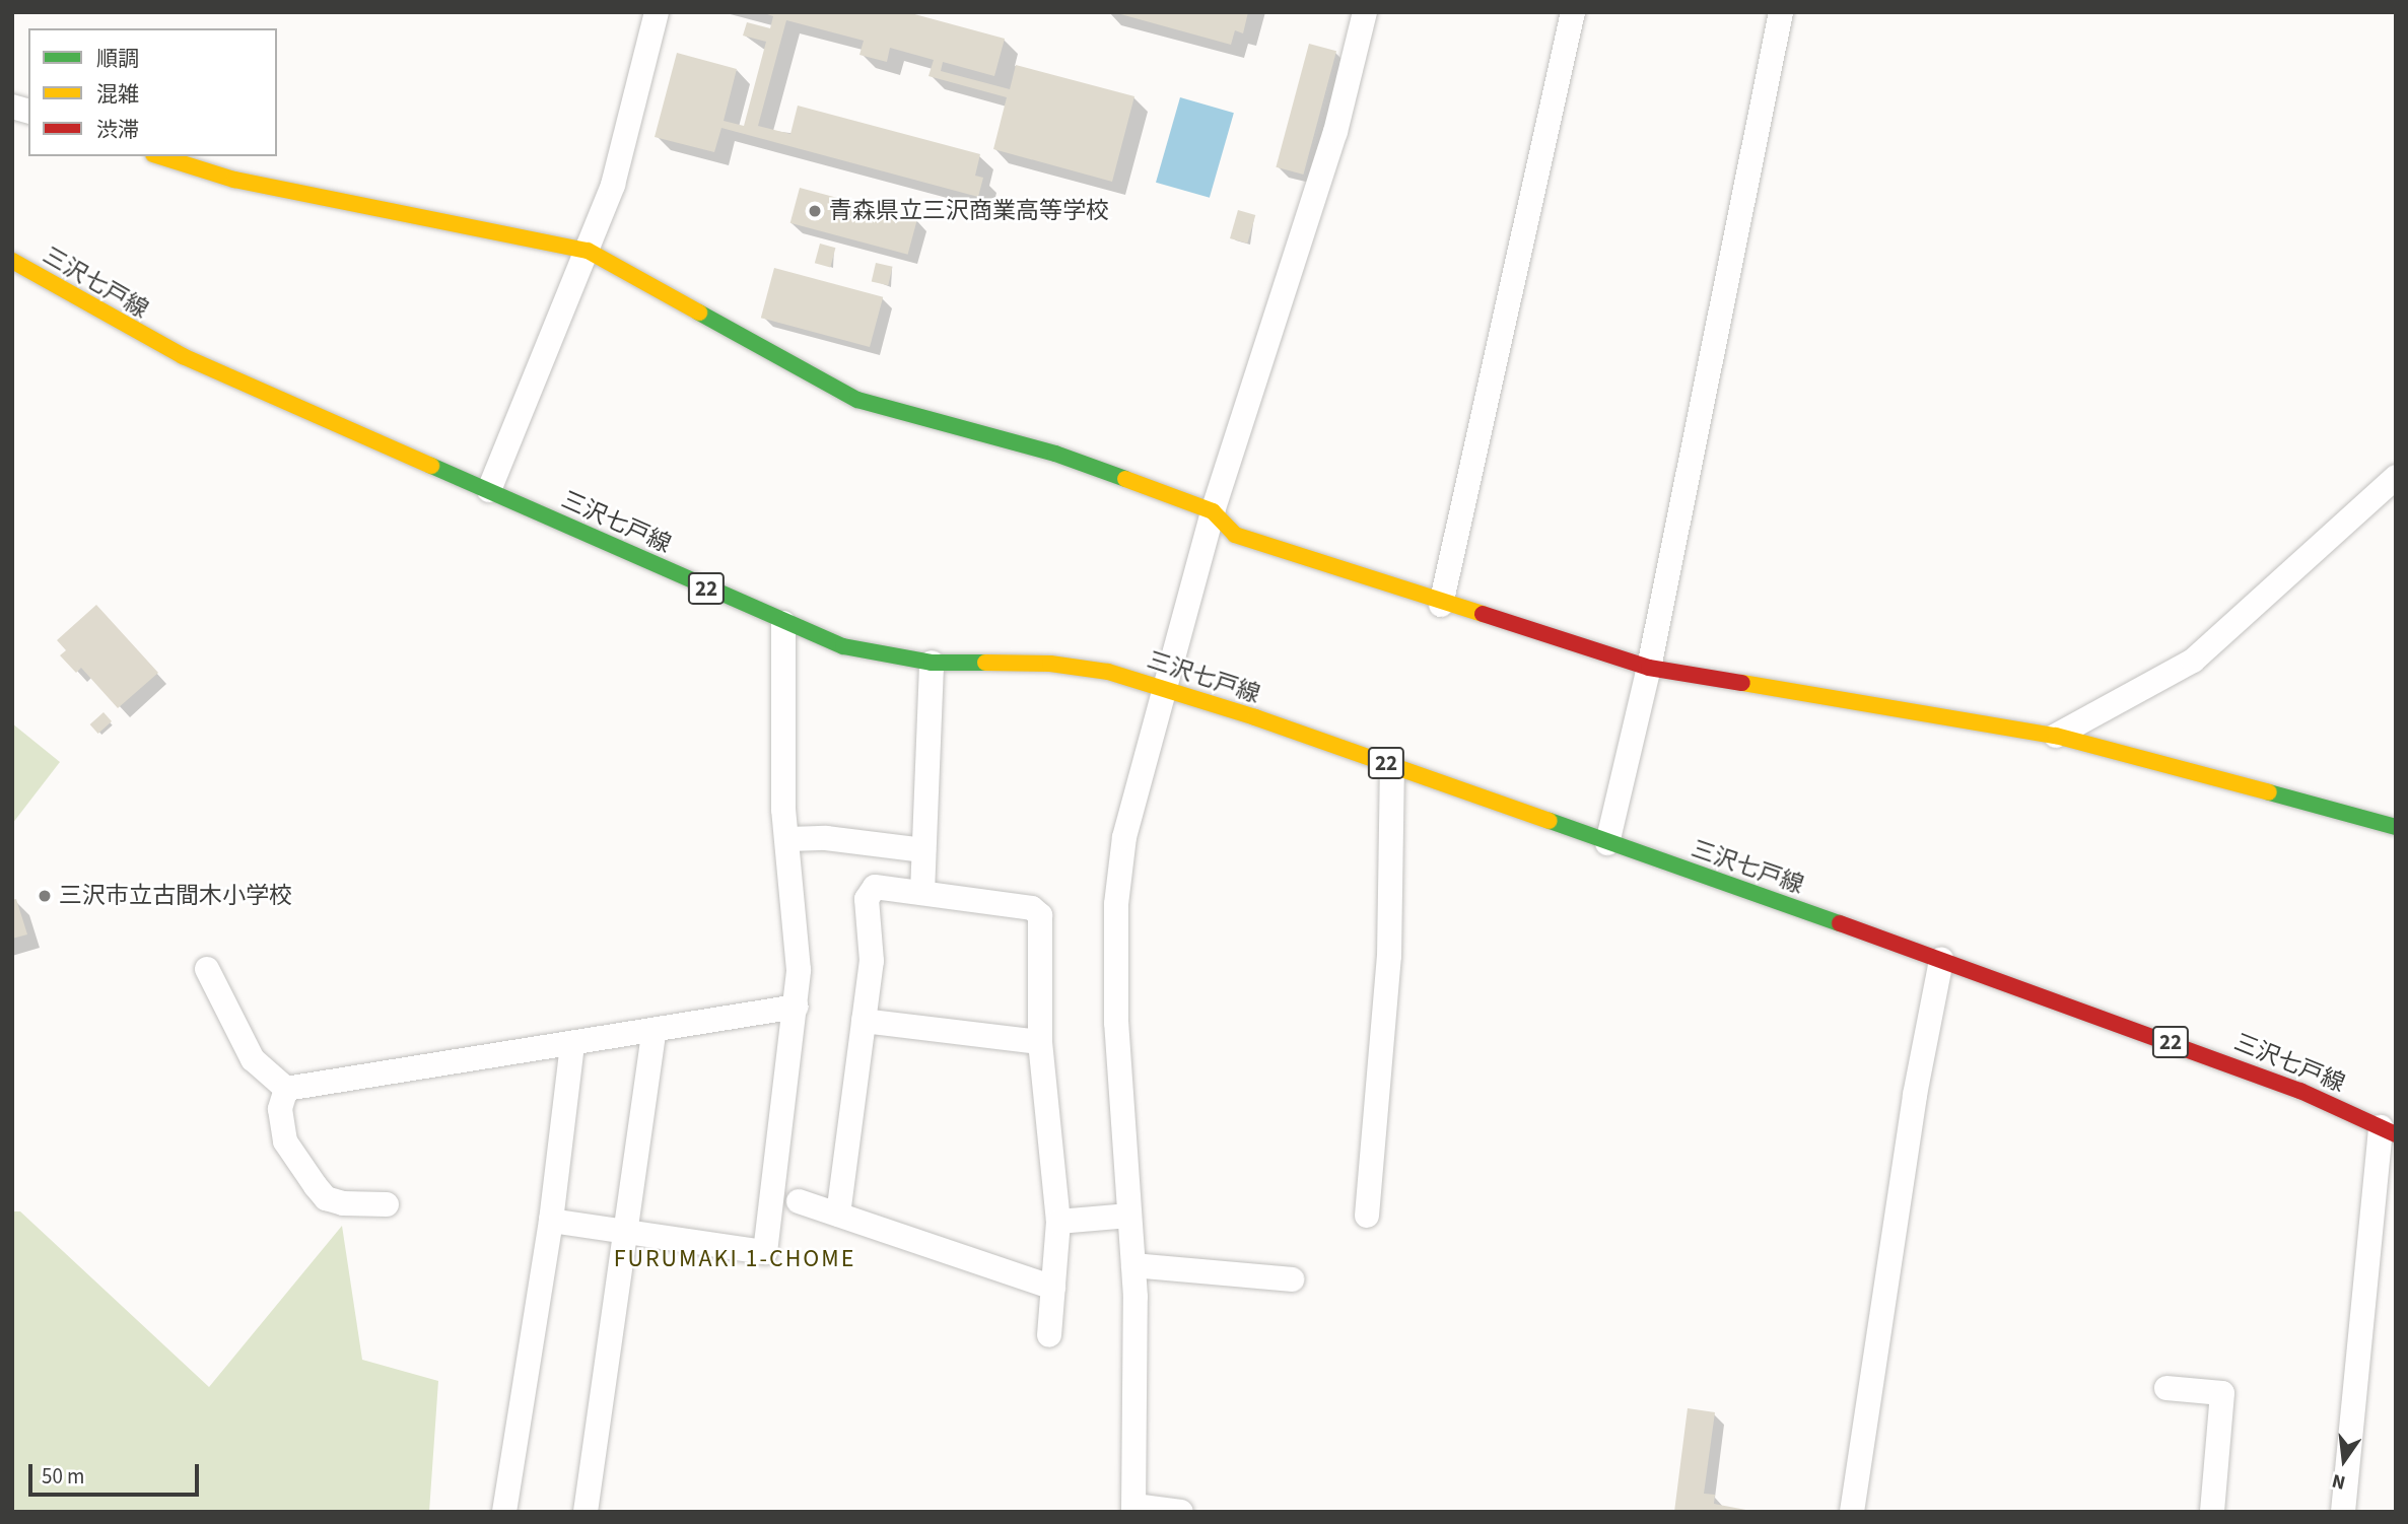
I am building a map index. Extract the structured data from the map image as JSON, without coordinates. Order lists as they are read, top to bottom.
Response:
{
  "streets": {
    "main road": ["三沢七戸線", "22"]
  },
  "districts": ["FURUMAKI 1-CHOME"],
  "places": ["青森県立三沢商業高等学校", "三沢市立古間木小学校"],
  "legend": ["順調", "混雑", "渋滞"],
  "scale_bar": "50 m",
  "north": "bottom"
}
